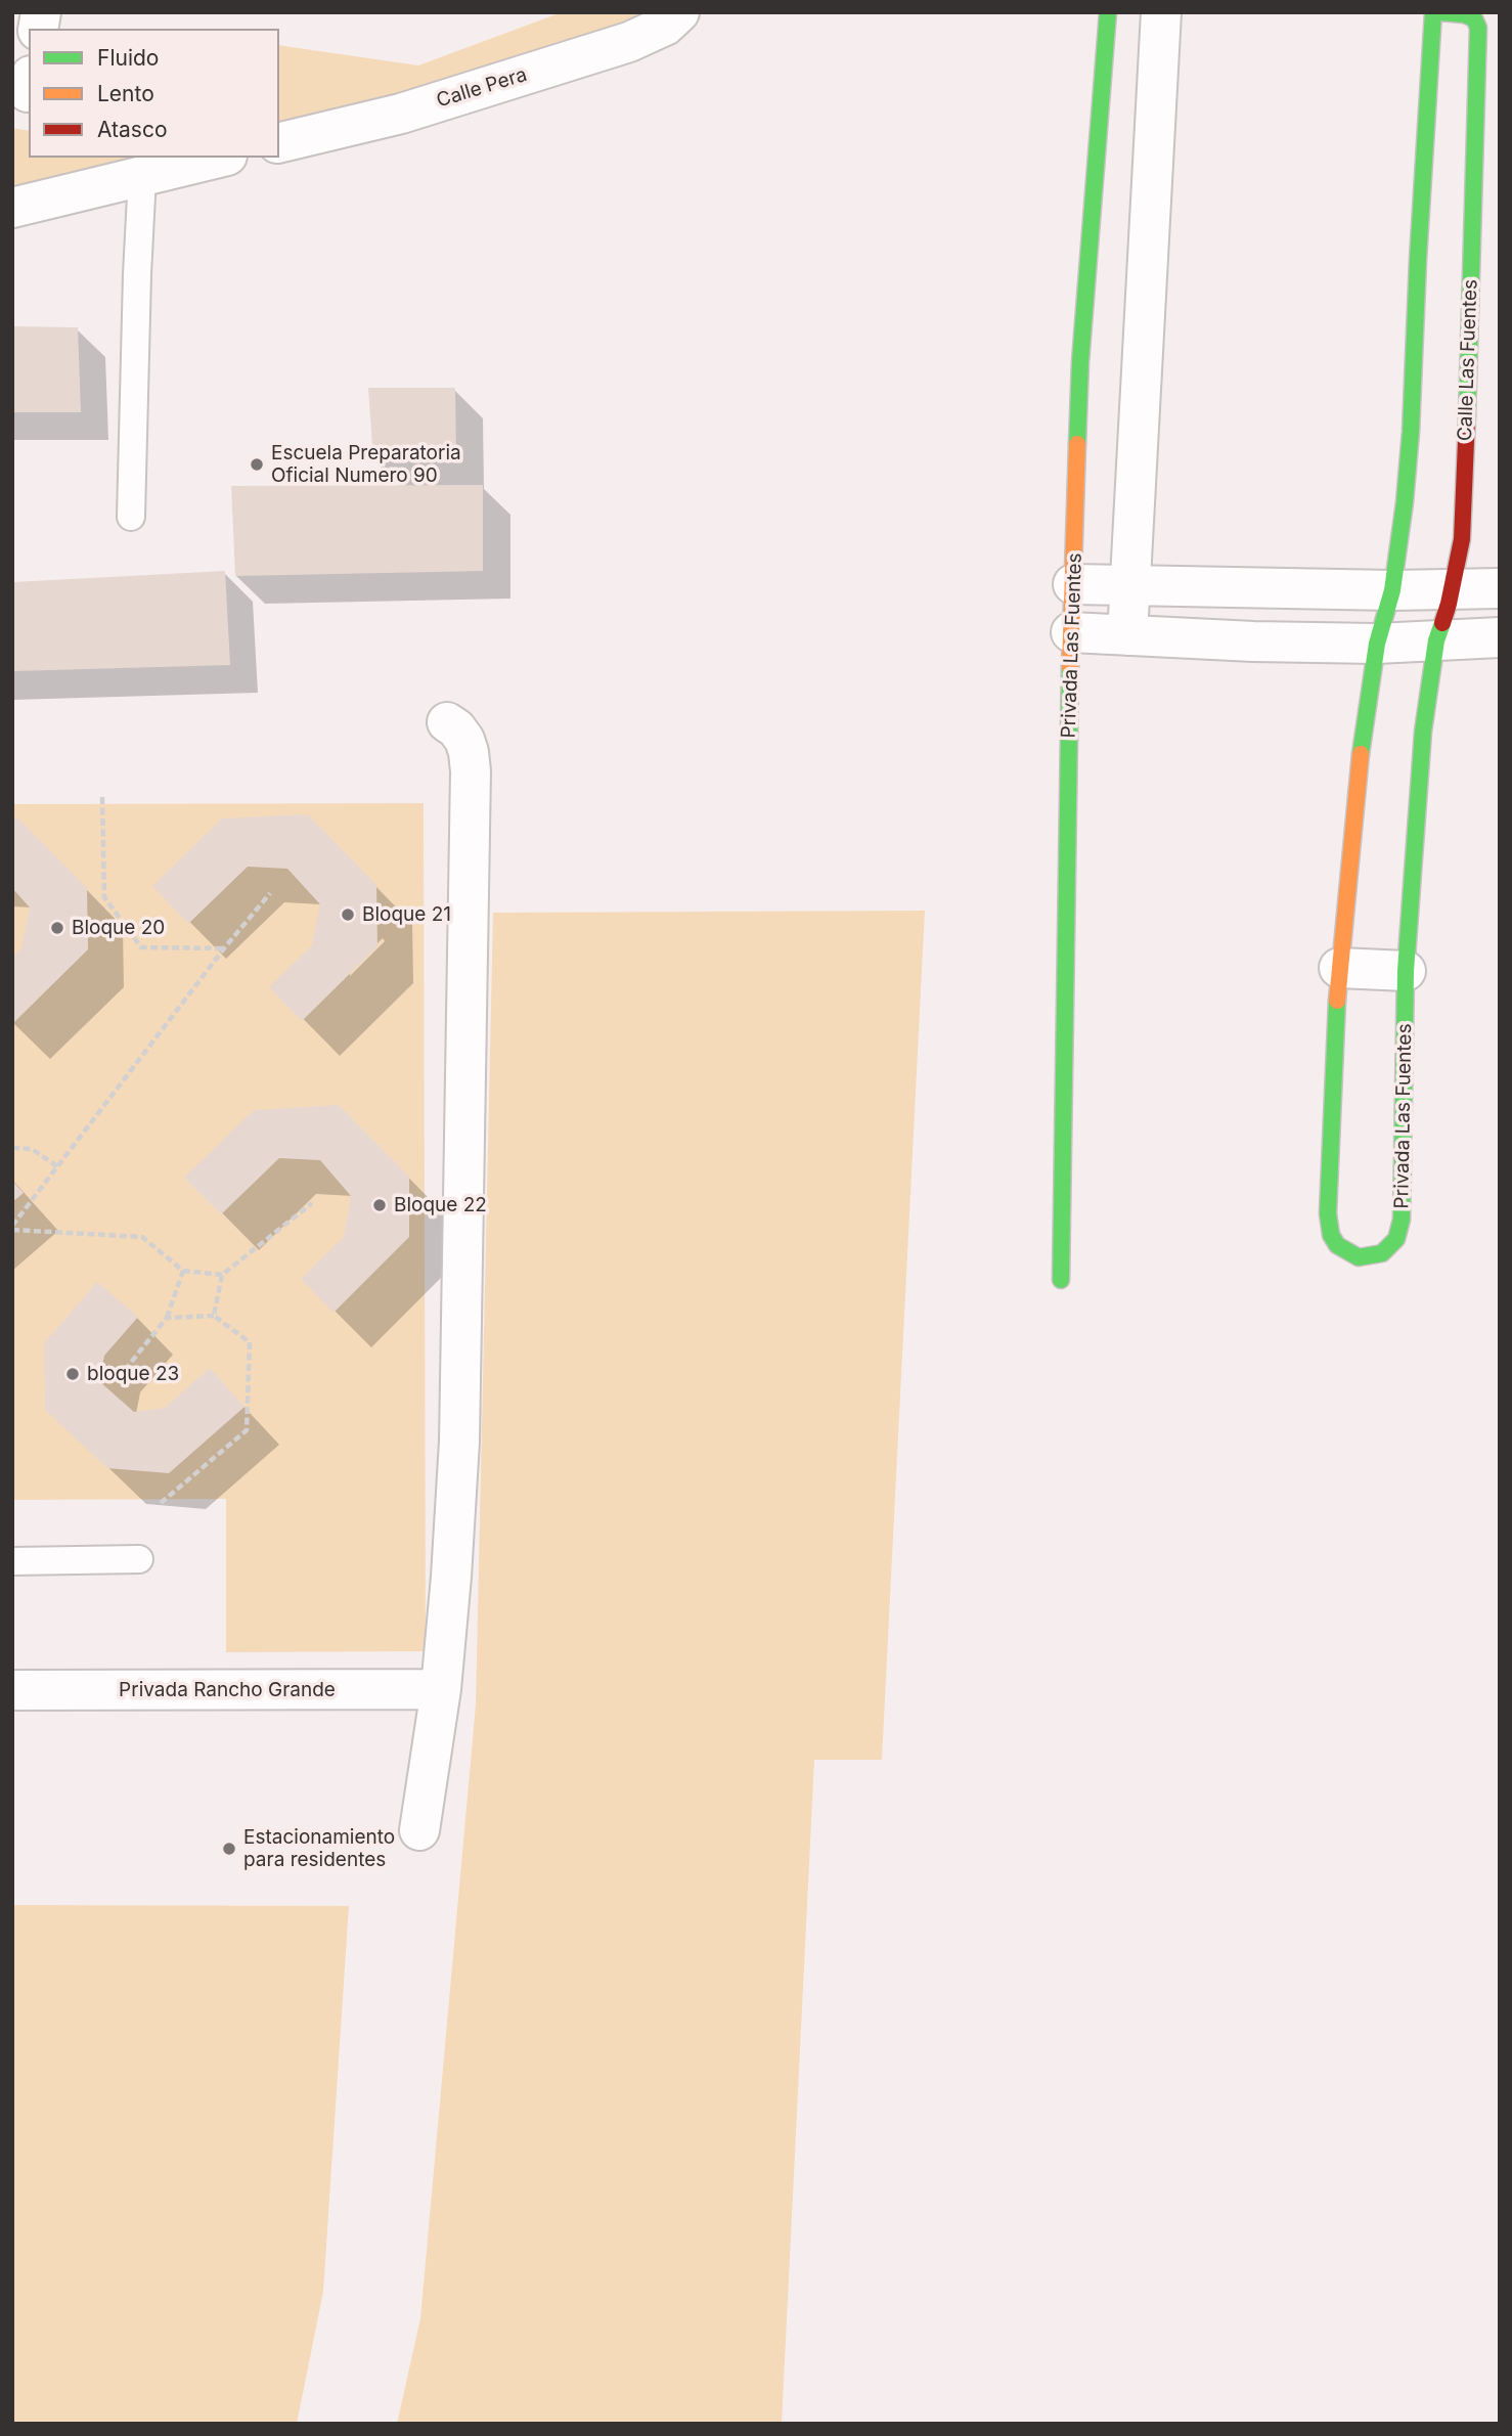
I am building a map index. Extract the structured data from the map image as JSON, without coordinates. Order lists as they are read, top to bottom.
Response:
{
  "streets": {
    "street": [
      "Calle Pera",
      "Calle Las Fuentes",
      "Privada Las Fuentes",
      "Privada Rancho Grande"
    ]
  },
  "crossings": [
    ["Calle Las Fuentes", "Privada Las Fuentes"]
  ],
  "places": [
    "Escuela Preparatoria Oficial Numero 90",
    "Bloque 21",
    "Bloque 20",
    "Bloque 22",
    "bloque 23",
    "Estacionamiento para residentes"
  ],
  "legend": ["Fluido", "Lento", "Atasco"]
}
